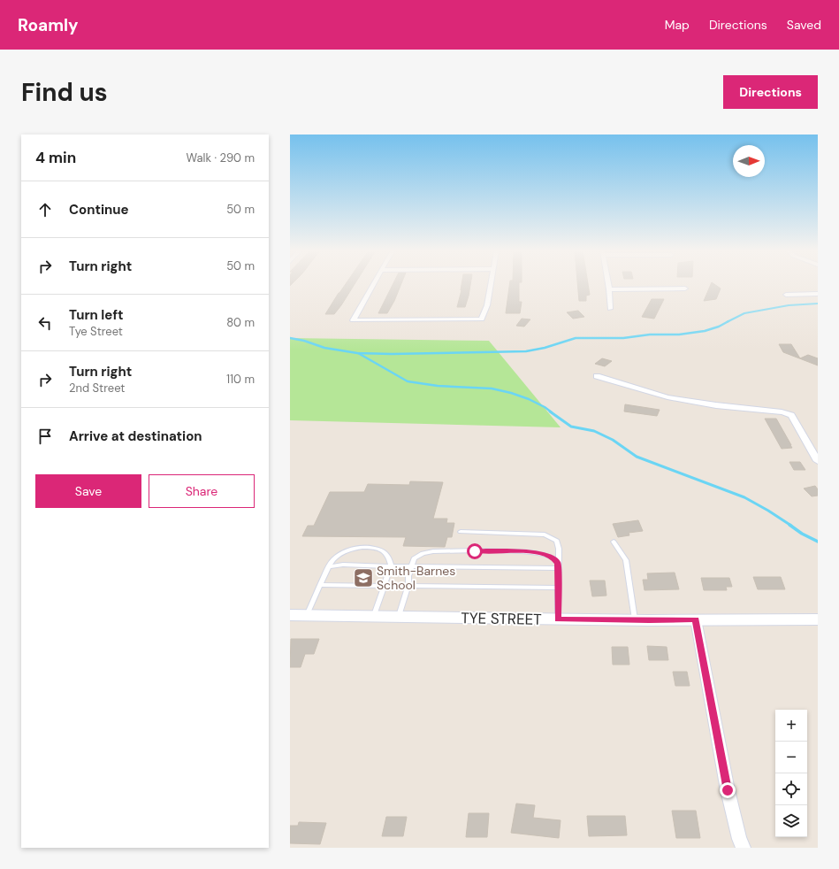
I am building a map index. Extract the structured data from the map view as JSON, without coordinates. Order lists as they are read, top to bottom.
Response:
{
  "streets": {
    "street": ["TYE STREET"]
  },
  "places": {
    "school or university": ["Smith-Barnes School"]
  },
  "north": "right",
  "page": {
    "header": "Roamly",
    "nav": ["Map", "Directions", "Saved"],
    "buttons": [
      "Directions",
      ["Save", "Share"]
    ],
    "title": "Find us",
    "heading": ["4 min", "Walk · 290 m"],
    "list": [
      ["Continue", "50 m"],
      ["Turn right", "50 m"],
      ["Turn left", "Tye Street", "80 m"],
      ["Turn right", "2nd Street", "110 m"],
      "Arrive at destination"
    ],
    "map_buttons": ["+", "−"]
  }
}
